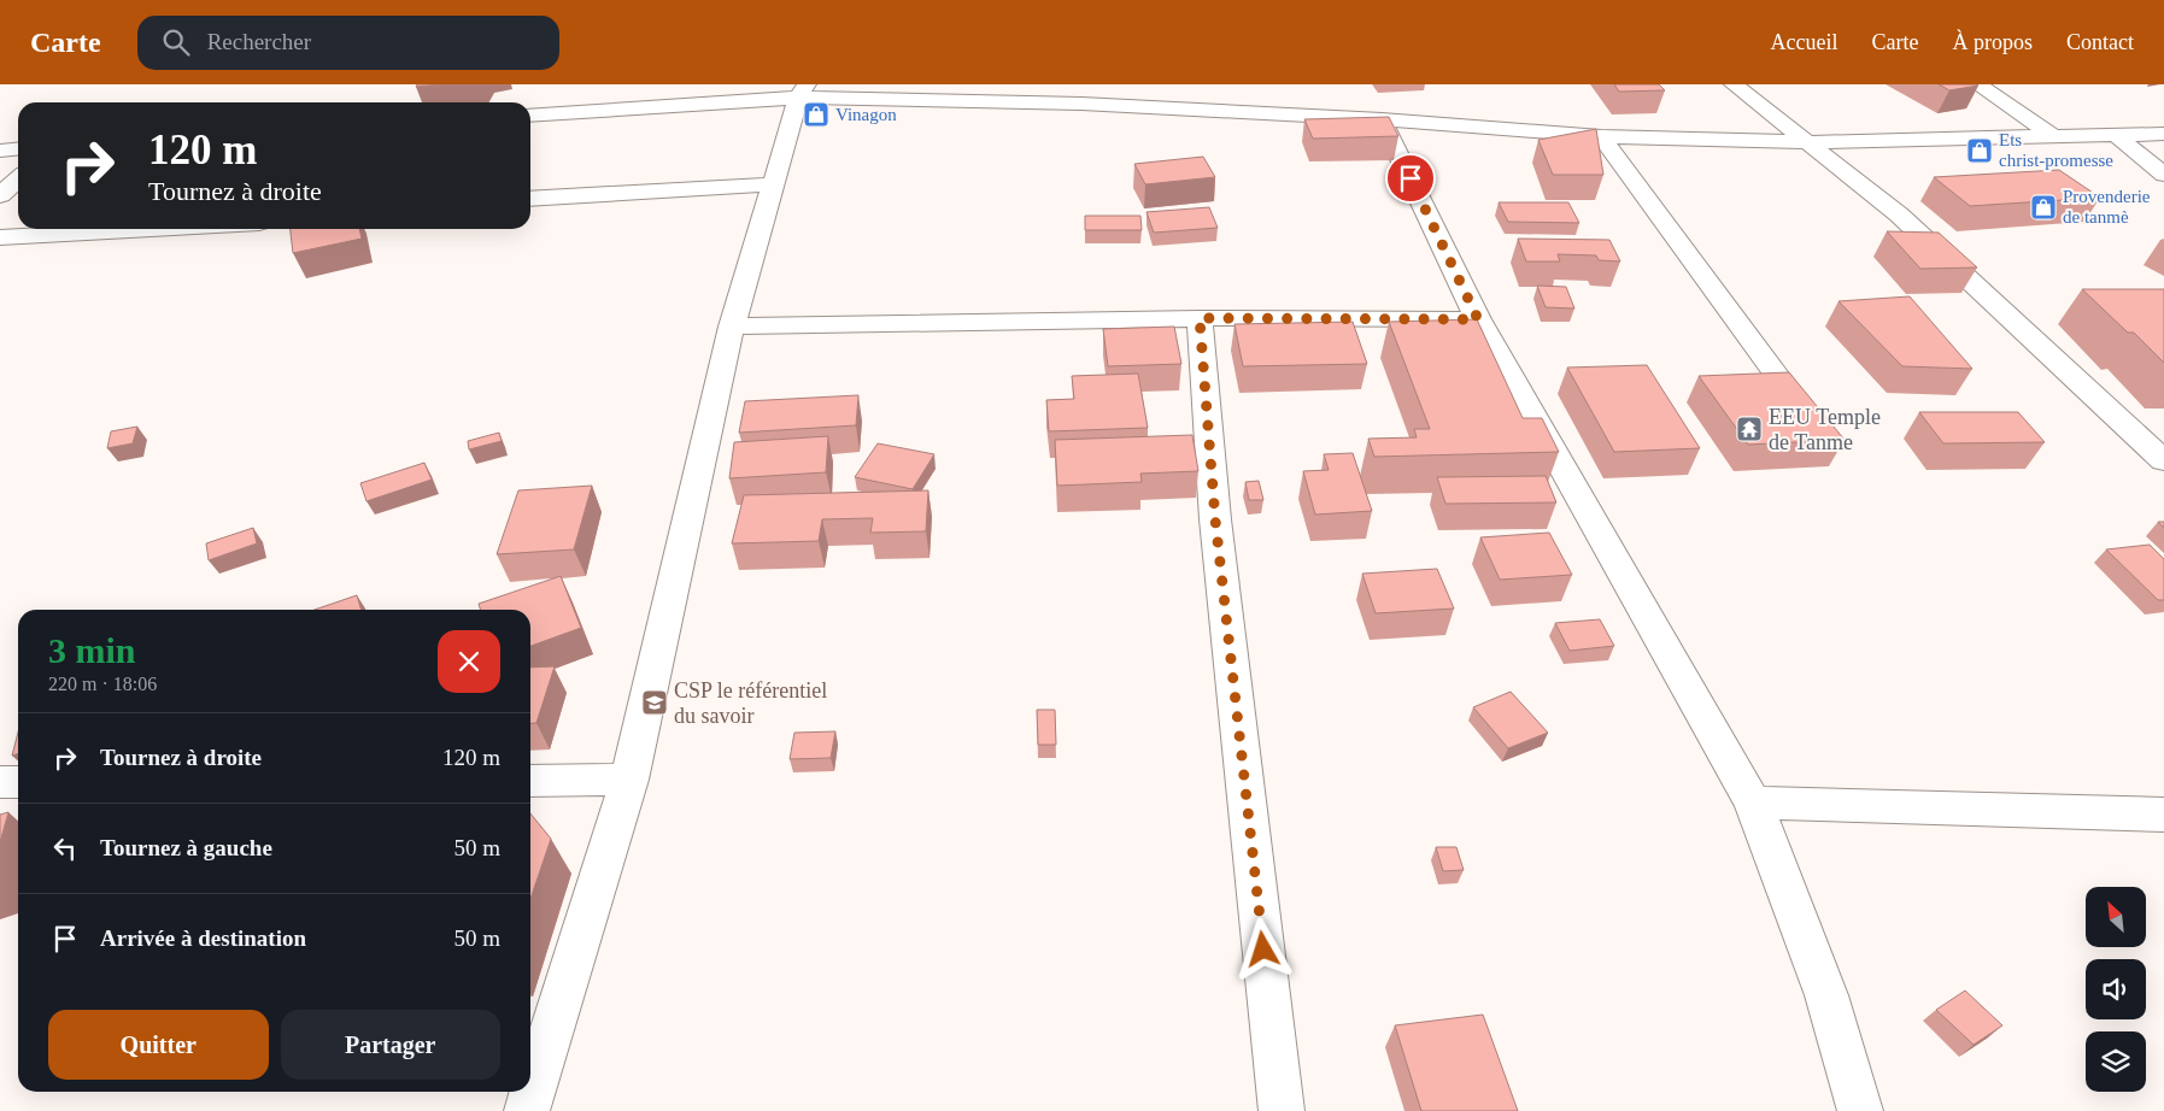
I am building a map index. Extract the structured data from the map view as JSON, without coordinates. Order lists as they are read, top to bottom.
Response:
{
  "places": {
    "shop": ["Vinagon", "Ets christ-promesse", "Provenderie de tanmè"],
    "temple": ["EEU Temple de Tanme"],
    "school or university": ["CSP le référentiel du savoir"]
  },
  "north": "top left",
  "page": {
    "header": "Carte",
    "search": "Rechercher",
    "nav": [
      "Accueil",
      "Carte",
      "À propos",
      "Contact"
    ],
    "turn": ["120 m", "Tournez à droite"],
    "heading": ["3 min", "220 m · 18:06"],
    "list": [
      {
        "name": "Tournez à droite",
        "value": "120 m"
      },
      {
        "name": "Tournez à gauche",
        "value": "50 m"
      },
      {
        "name": "Arrivée à destination",
        "value": "50 m"
      }
    ],
    "buttons": ["Quitter", "Partager"]
  }
}
